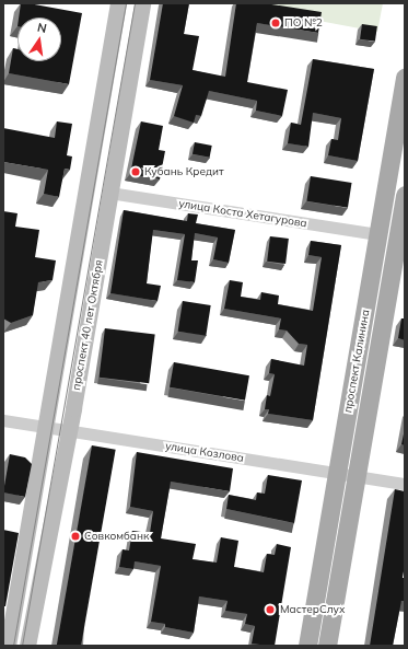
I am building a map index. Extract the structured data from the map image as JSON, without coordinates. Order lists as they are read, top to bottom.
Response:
{
  "streets": {
    "main road": ["проспект Калинина"],
    "street": ["улица Коста Хетагурова", "проспект 40 лет Октября", "улица Козлова"]
  },
  "crossings": [
    ["улица Коста Хетагурова", "проспект 40 лет Октября"],
    ["улица Коста Хетагурова", "проспект Калинина"],
    ["проспект 40 лет Октября", "улица Козлова"],
    ["проспект Калинина", "улица Козлова"]
  ],
  "places": [
    "ПО №2",
    "Кубань Кредит",
    "Совкомбанк",
    "МастерСлух"
  ],
  "north": "top"
}
